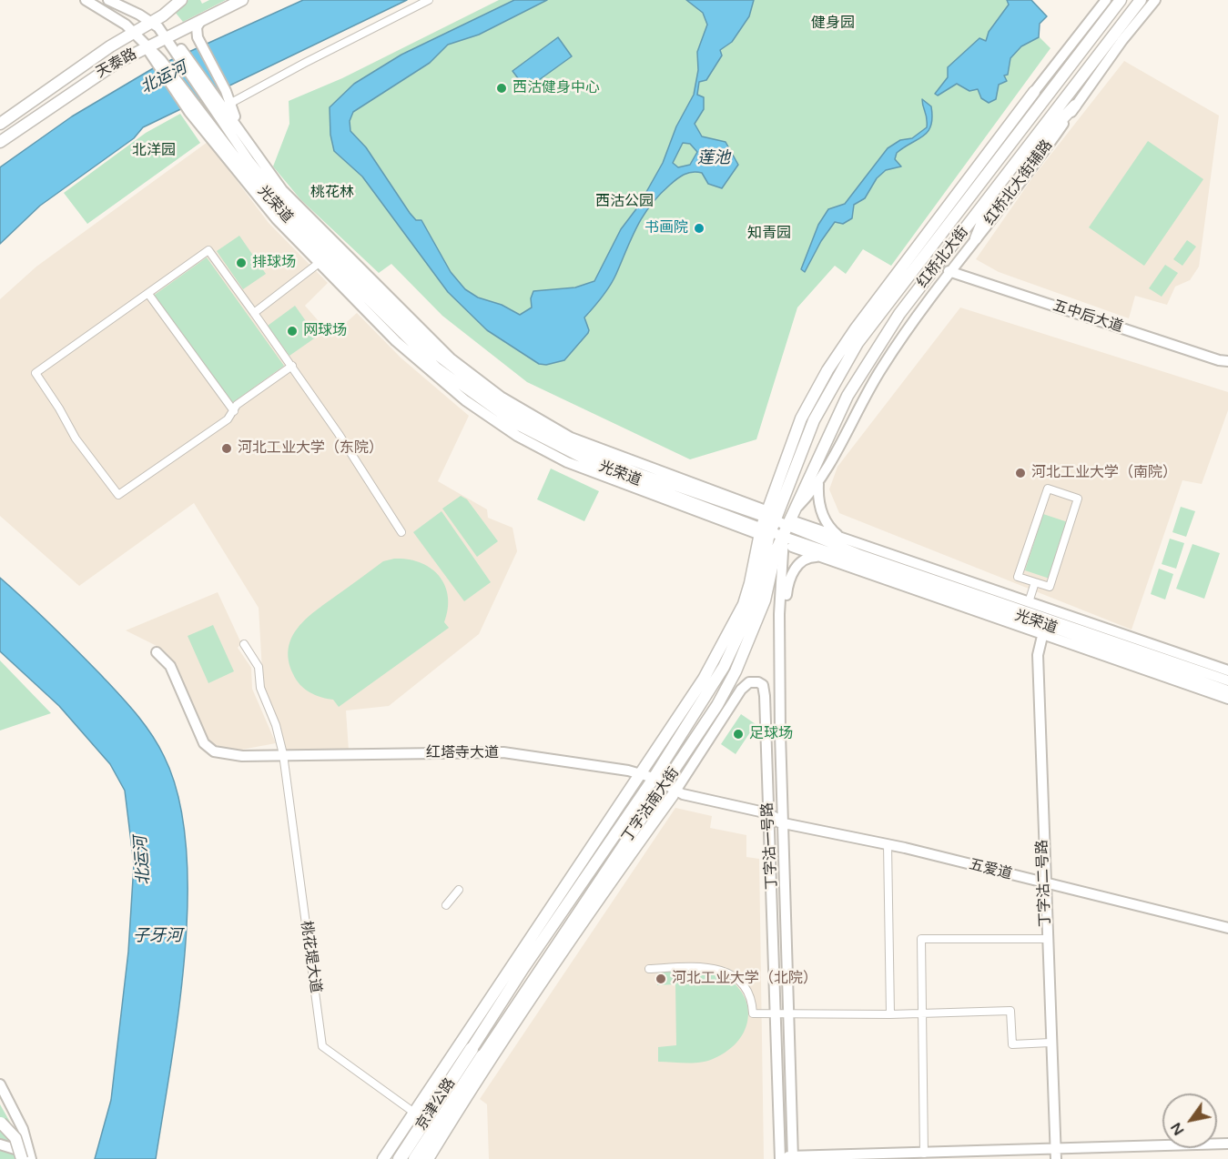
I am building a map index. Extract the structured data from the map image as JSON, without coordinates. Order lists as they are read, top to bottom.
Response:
{
  "streets": {
    "highway": ["京津公路"],
    "main road": [
      "天泰路",
      "红桥北大街辅路",
      "光荣道",
      "红桥北大街",
      "五中后大道",
      "红塔寺大道",
      "丁字沽南大街",
      "丁字沽一号路",
      "五爱道",
      "丁字沽二号路"
    ],
    "street": ["桃花堤大道"]
  },
  "crossings": [
    ["天泰路", "光荣道"],
    ["红桥北大街辅路", "红桥北大街"],
    ["红桥北大街辅路", "五中后大道"],
    ["光荣道", "红桥北大街"],
    ["光荣道", "丁字沽南大街"],
    ["光荣道", "丁字沽一号路"],
    ["光荣道", "丁字沽二号路"],
    ["红桥北大街", "丁字沽南大街"],
    ["红桥北大街", "丁字沽一号路"],
    ["红塔寺大道", "丁字沽南大街"],
    ["红塔寺大道", "丁字沽一号路"],
    ["红塔寺大道", "五爱道"],
    ["红塔寺大道", "桃花堤大道"],
    ["丁字沽南大街", "丁字沽一号路"],
    ["丁字沽南大街", "五爱道"],
    ["丁字沽南大街", "京津公路"],
    ["丁字沽一号路", "五爱道"],
    ["五爱道", "丁字沽二号路"]
  ],
  "water": ["北运河", "莲池", "子牙河"],
  "parks": [
    "健身园",
    "北洋园",
    "桃花林",
    "西沽公园",
    "知青园"
  ],
  "places": [
    "西沽健身中心",
    "书画院",
    "排球场",
    "网球场",
    "河北工业大学（东院）",
    "河北工业大学（南院）",
    "足球场",
    "河北工业大学（北院）"
  ],
  "north": "bottom left"
}
